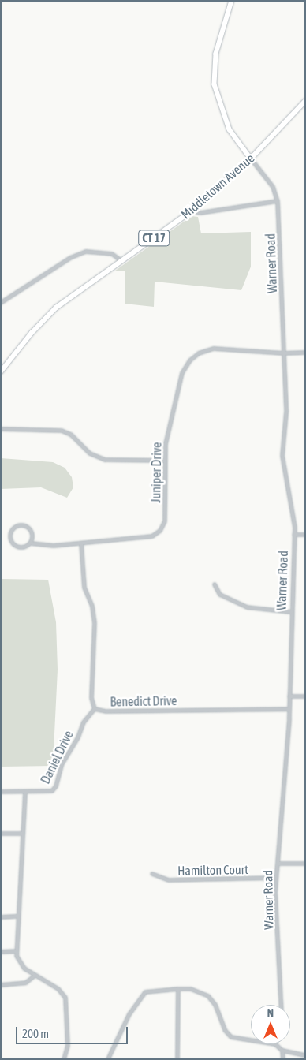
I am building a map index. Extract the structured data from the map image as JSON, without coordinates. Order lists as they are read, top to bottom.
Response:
{
  "streets": {
    "main road": ["Middletown Avenue", "CT 17"],
    "street": [
      "Warner Road",
      "Juniper Drive",
      "Benedict Drive",
      "Daniel Drive",
      "Hamilton Court"
    ]
  },
  "crossings": [
    ["Middletown Avenue", "Warner Road"],
    ["Warner Road", "Juniper Drive"],
    ["Warner Road", "Benedict Drive"],
    ["Warner Road", "Hamilton Court"],
    ["Juniper Drive", "Benedict Drive"],
    ["Benedict Drive", "Daniel Drive"]
  ],
  "scale_bar": "200 m",
  "north": "top"
}
